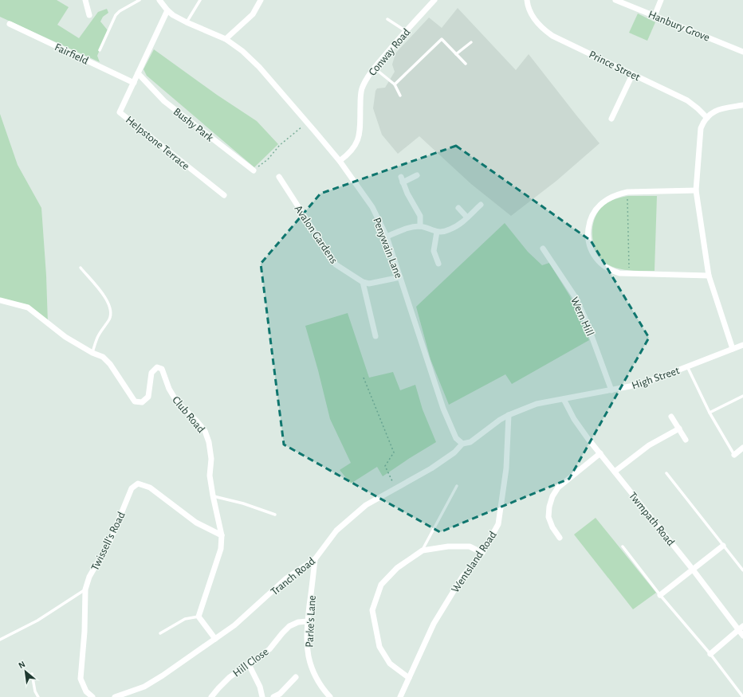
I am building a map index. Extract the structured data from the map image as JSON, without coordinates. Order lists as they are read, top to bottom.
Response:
{
  "streets": {
    "street": [
      "Hanbury Grove",
      "Conway Road",
      "Fairfield",
      "Prince Street",
      "Bushy Park",
      "Helpstone Terrace",
      "Avalon Gardens",
      "Penywain Lane",
      "Wern Hill",
      "High Street",
      "Club Road",
      "Twmpath Road",
      "Twissell's Road",
      "Wentsland Road",
      "Tranch Road",
      "Parke's Lane",
      "Hill Close"
    ]
  },
  "crossings": [
    ["Conway Road", "Penywain Lane"],
    ["Fairfield", "Helpstone Terrace"],
    ["Bushy Park", "Helpstone Terrace"],
    ["Helpstone Terrace", "Penywain Lane"],
    ["Penywain Lane", "Tranch Road"],
    ["Wern Hill", "High Street"],
    ["High Street", "Twmpath Road"],
    ["High Street", "Tranch Road"],
    ["Club Road", "Twissell's Road"],
    ["Twmpath Road", "Tranch Road"],
    ["Wentsland Road", "Tranch Road"],
    ["Tranch Road", "Parke's Lane"],
    ["Parke's Lane", "Hill Close"]
  ],
  "north": "top left"
}
